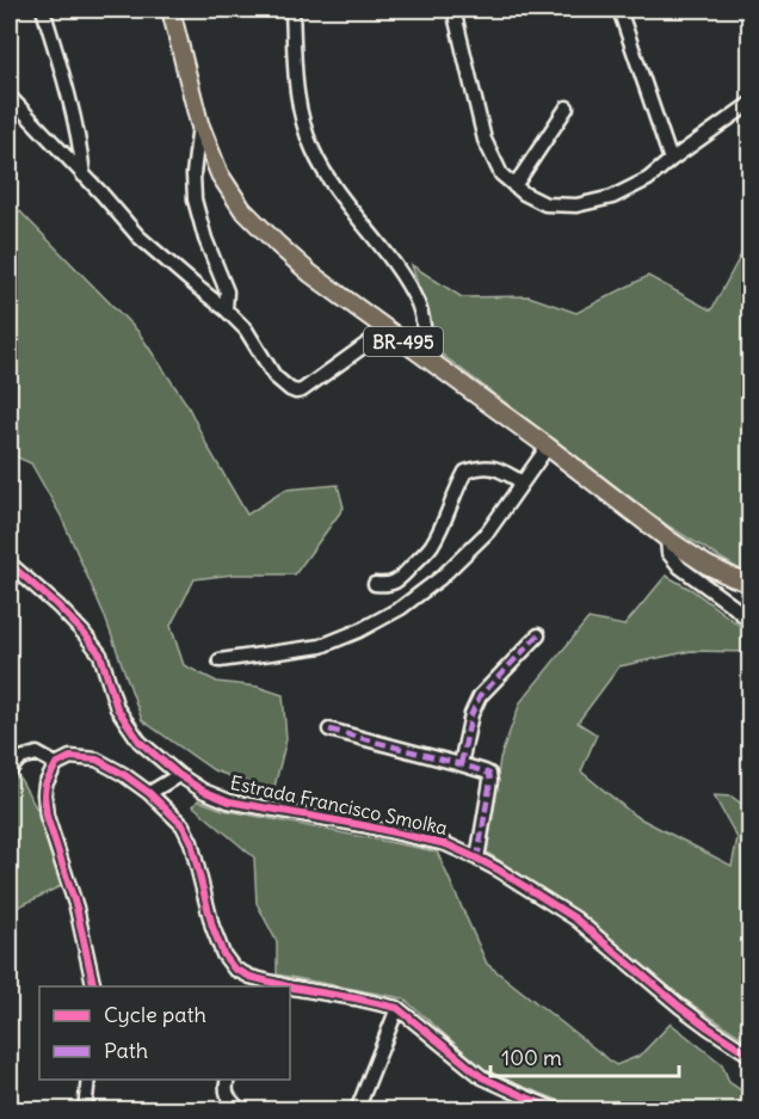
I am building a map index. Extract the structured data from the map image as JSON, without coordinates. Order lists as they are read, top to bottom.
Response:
{
  "streets": {
    "main road": ["BR-495"],
    "street": ["Estrada Francisco Smolka"]
  },
  "legend": ["Cycle path", "Path"],
  "scale_bar": "100 m"
}
